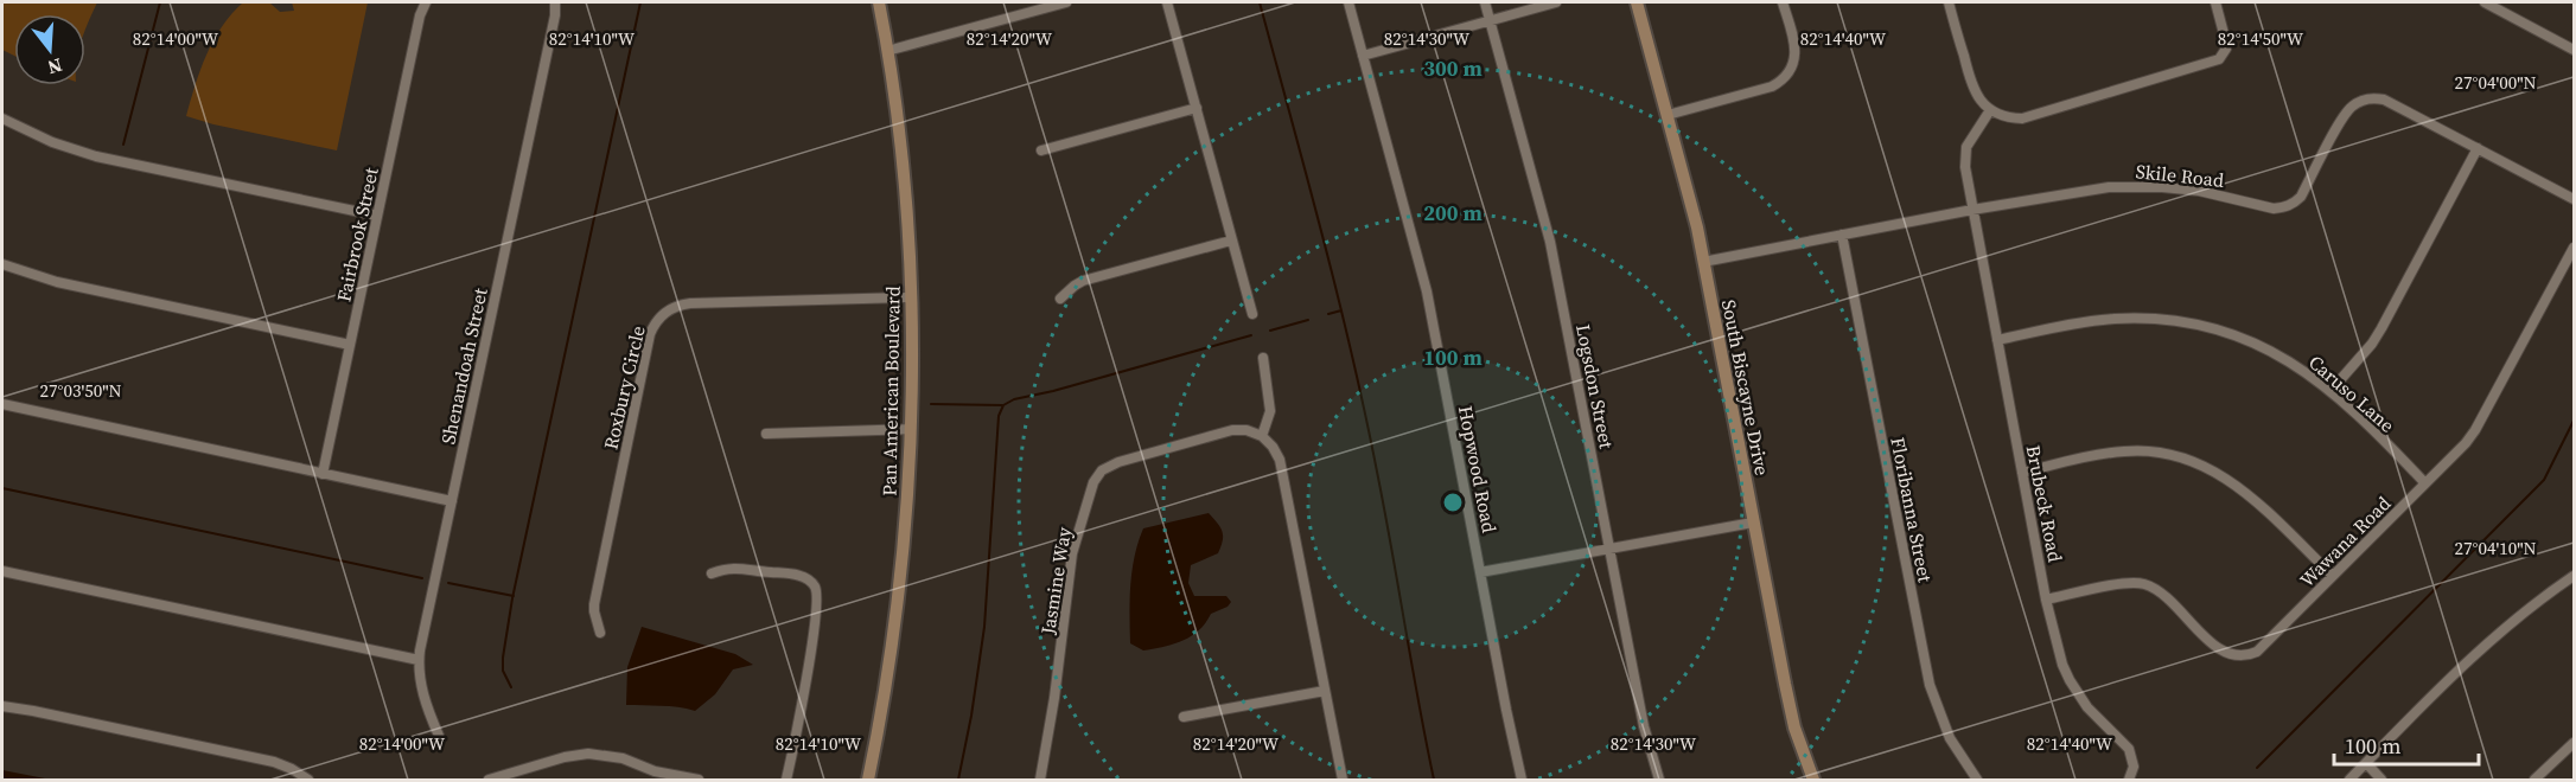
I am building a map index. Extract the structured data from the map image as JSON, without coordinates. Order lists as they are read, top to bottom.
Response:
{
  "streets": {
    "street": [
      "Skile Road",
      "Fairbrook Street",
      "Shenandoah Street",
      "Logsdon Street",
      "Roxbury Circle",
      "South Biscayne Drive",
      "Pan American Boulevard",
      "Caruso Lane",
      "Hopwood Road",
      "Brubeck Road",
      "Floribanna Street",
      "Wawana Road",
      "Jasmine Way"
    ]
  },
  "crossings": [
    ["Skile Road", "South Biscayne Drive"],
    ["Skile Road", "Brubeck Road"],
    ["Skile Road", "Floribanna Street"],
    ["Roxbury Circle", "Pan American Boulevard"],
    ["Caruso Lane", "Brubeck Road"],
    ["Caruso Lane", "Wawana Road"],
    ["Brubeck Road", "Wawana Road"]
  ],
  "scale_bar": "100 m",
  "north": "bottom",
  "coordinates": [
    "82°14'00\"W",
    "82°14'10\"W",
    "82°14'20\"W",
    "82°14'30\"W",
    "82°14'40\"W",
    "82°14'50\"W",
    "27°04'00\"N",
    "27°03'50\"N",
    "27°04'10\"N"
  ],
  "rings": ["300 m", "200 m", "100 m"]
}
